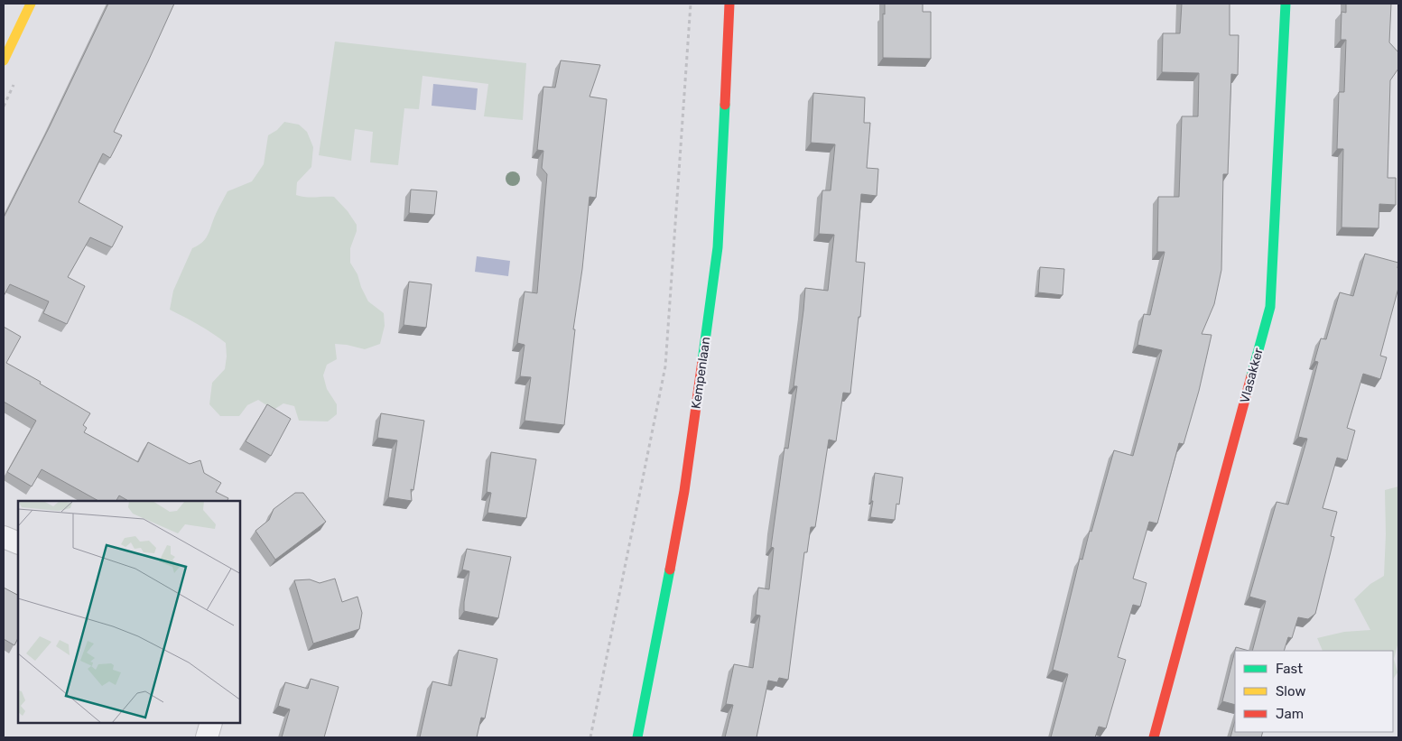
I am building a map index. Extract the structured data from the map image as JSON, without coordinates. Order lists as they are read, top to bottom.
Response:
{
  "streets": {
    "street": ["Kempenlaan", "Vlasakker"]
  },
  "legend": ["Fast", "Slow", "Jam"]
}
